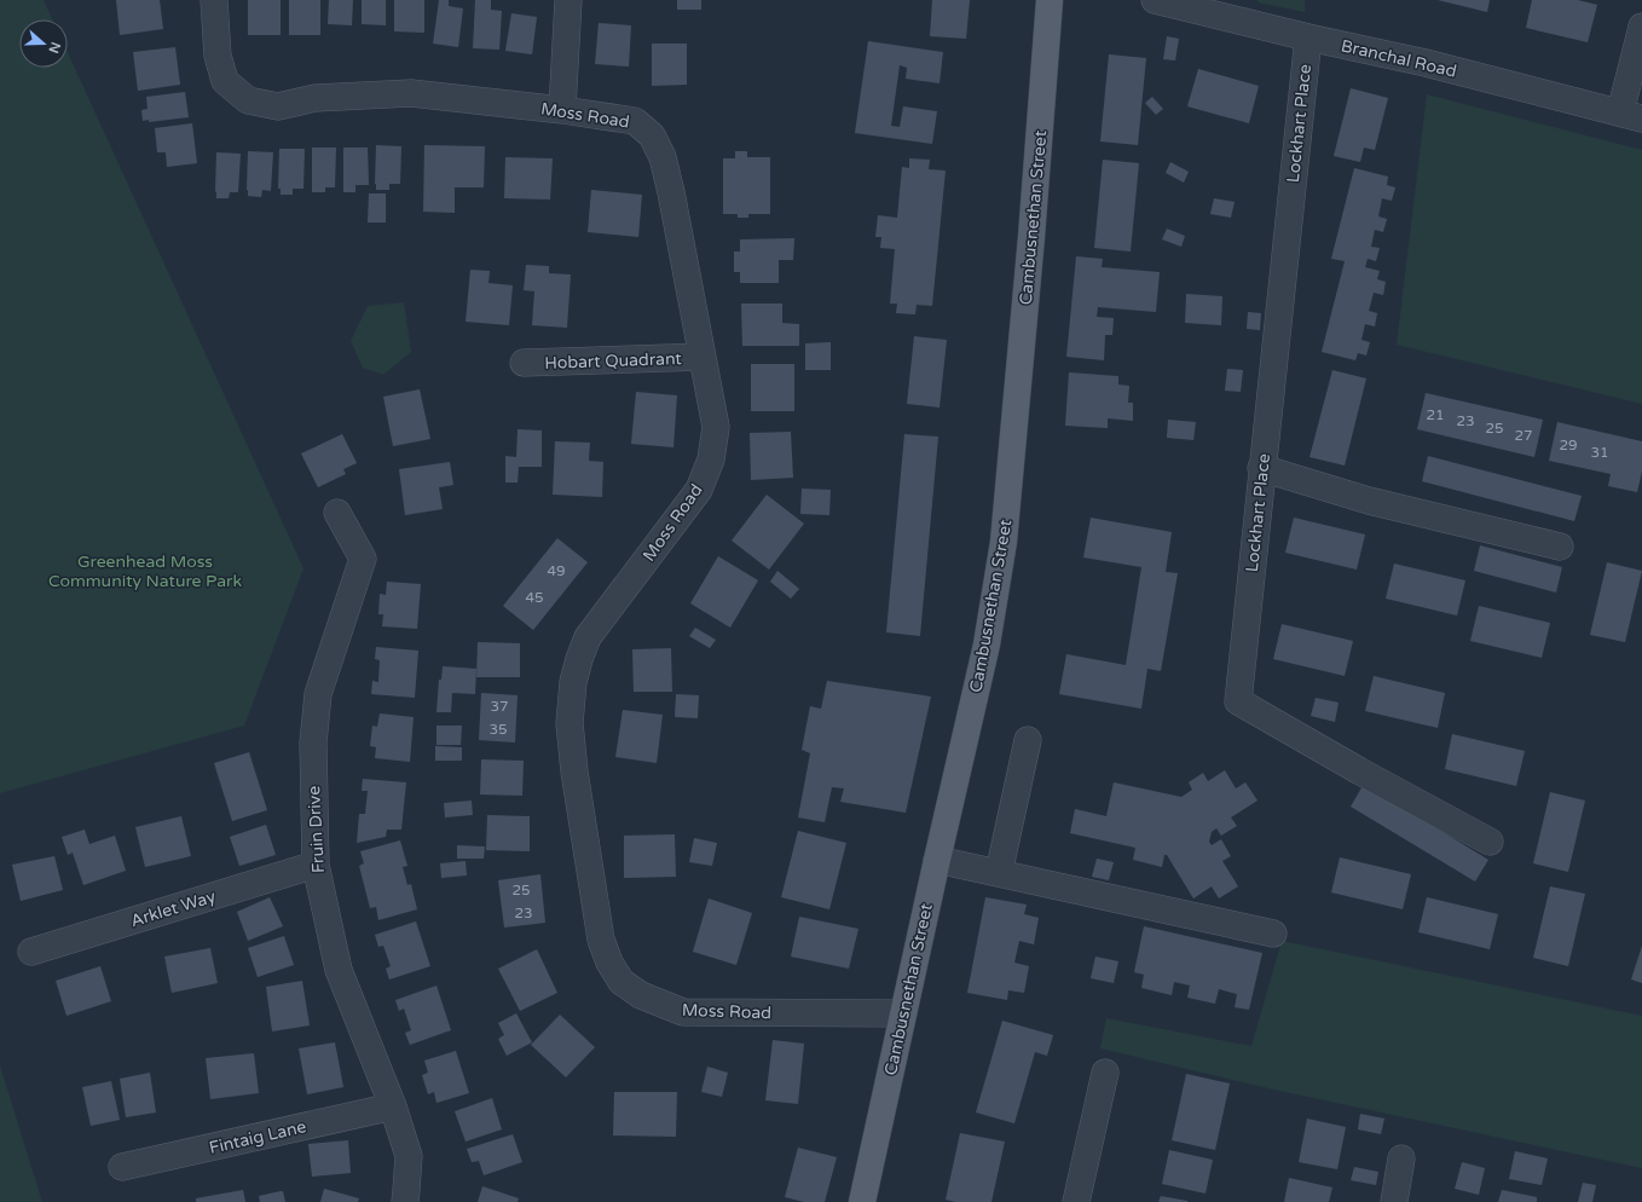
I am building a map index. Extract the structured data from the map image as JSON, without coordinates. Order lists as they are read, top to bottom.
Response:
{
  "streets": {
    "main road": ["Cambusnethan Street"],
    "street": [
      "Branchal Road",
      "Moss Road",
      "Lockhart Place",
      "Hobart Quadrant",
      "Fruin Drive",
      "Arklet Way",
      "Fintaig Lane"
    ]
  },
  "crossings": [
    ["Branchal Road", "Lockhart Place"],
    ["Moss Road", "Cambusnethan Street"],
    ["Moss Road", "Hobart Quadrant"],
    ["Fruin Drive", "Arklet Way"],
    ["Fruin Drive", "Fintaig Lane"]
  ],
  "parks": ["Greenhead Moss Community Nature Park"],
  "house_numbers": [
    "21",
    "23",
    "25",
    "27",
    "29",
    "31",
    "49",
    "45",
    "37",
    "35",
    "25",
    "23"
  ],
  "north": "right"
}
